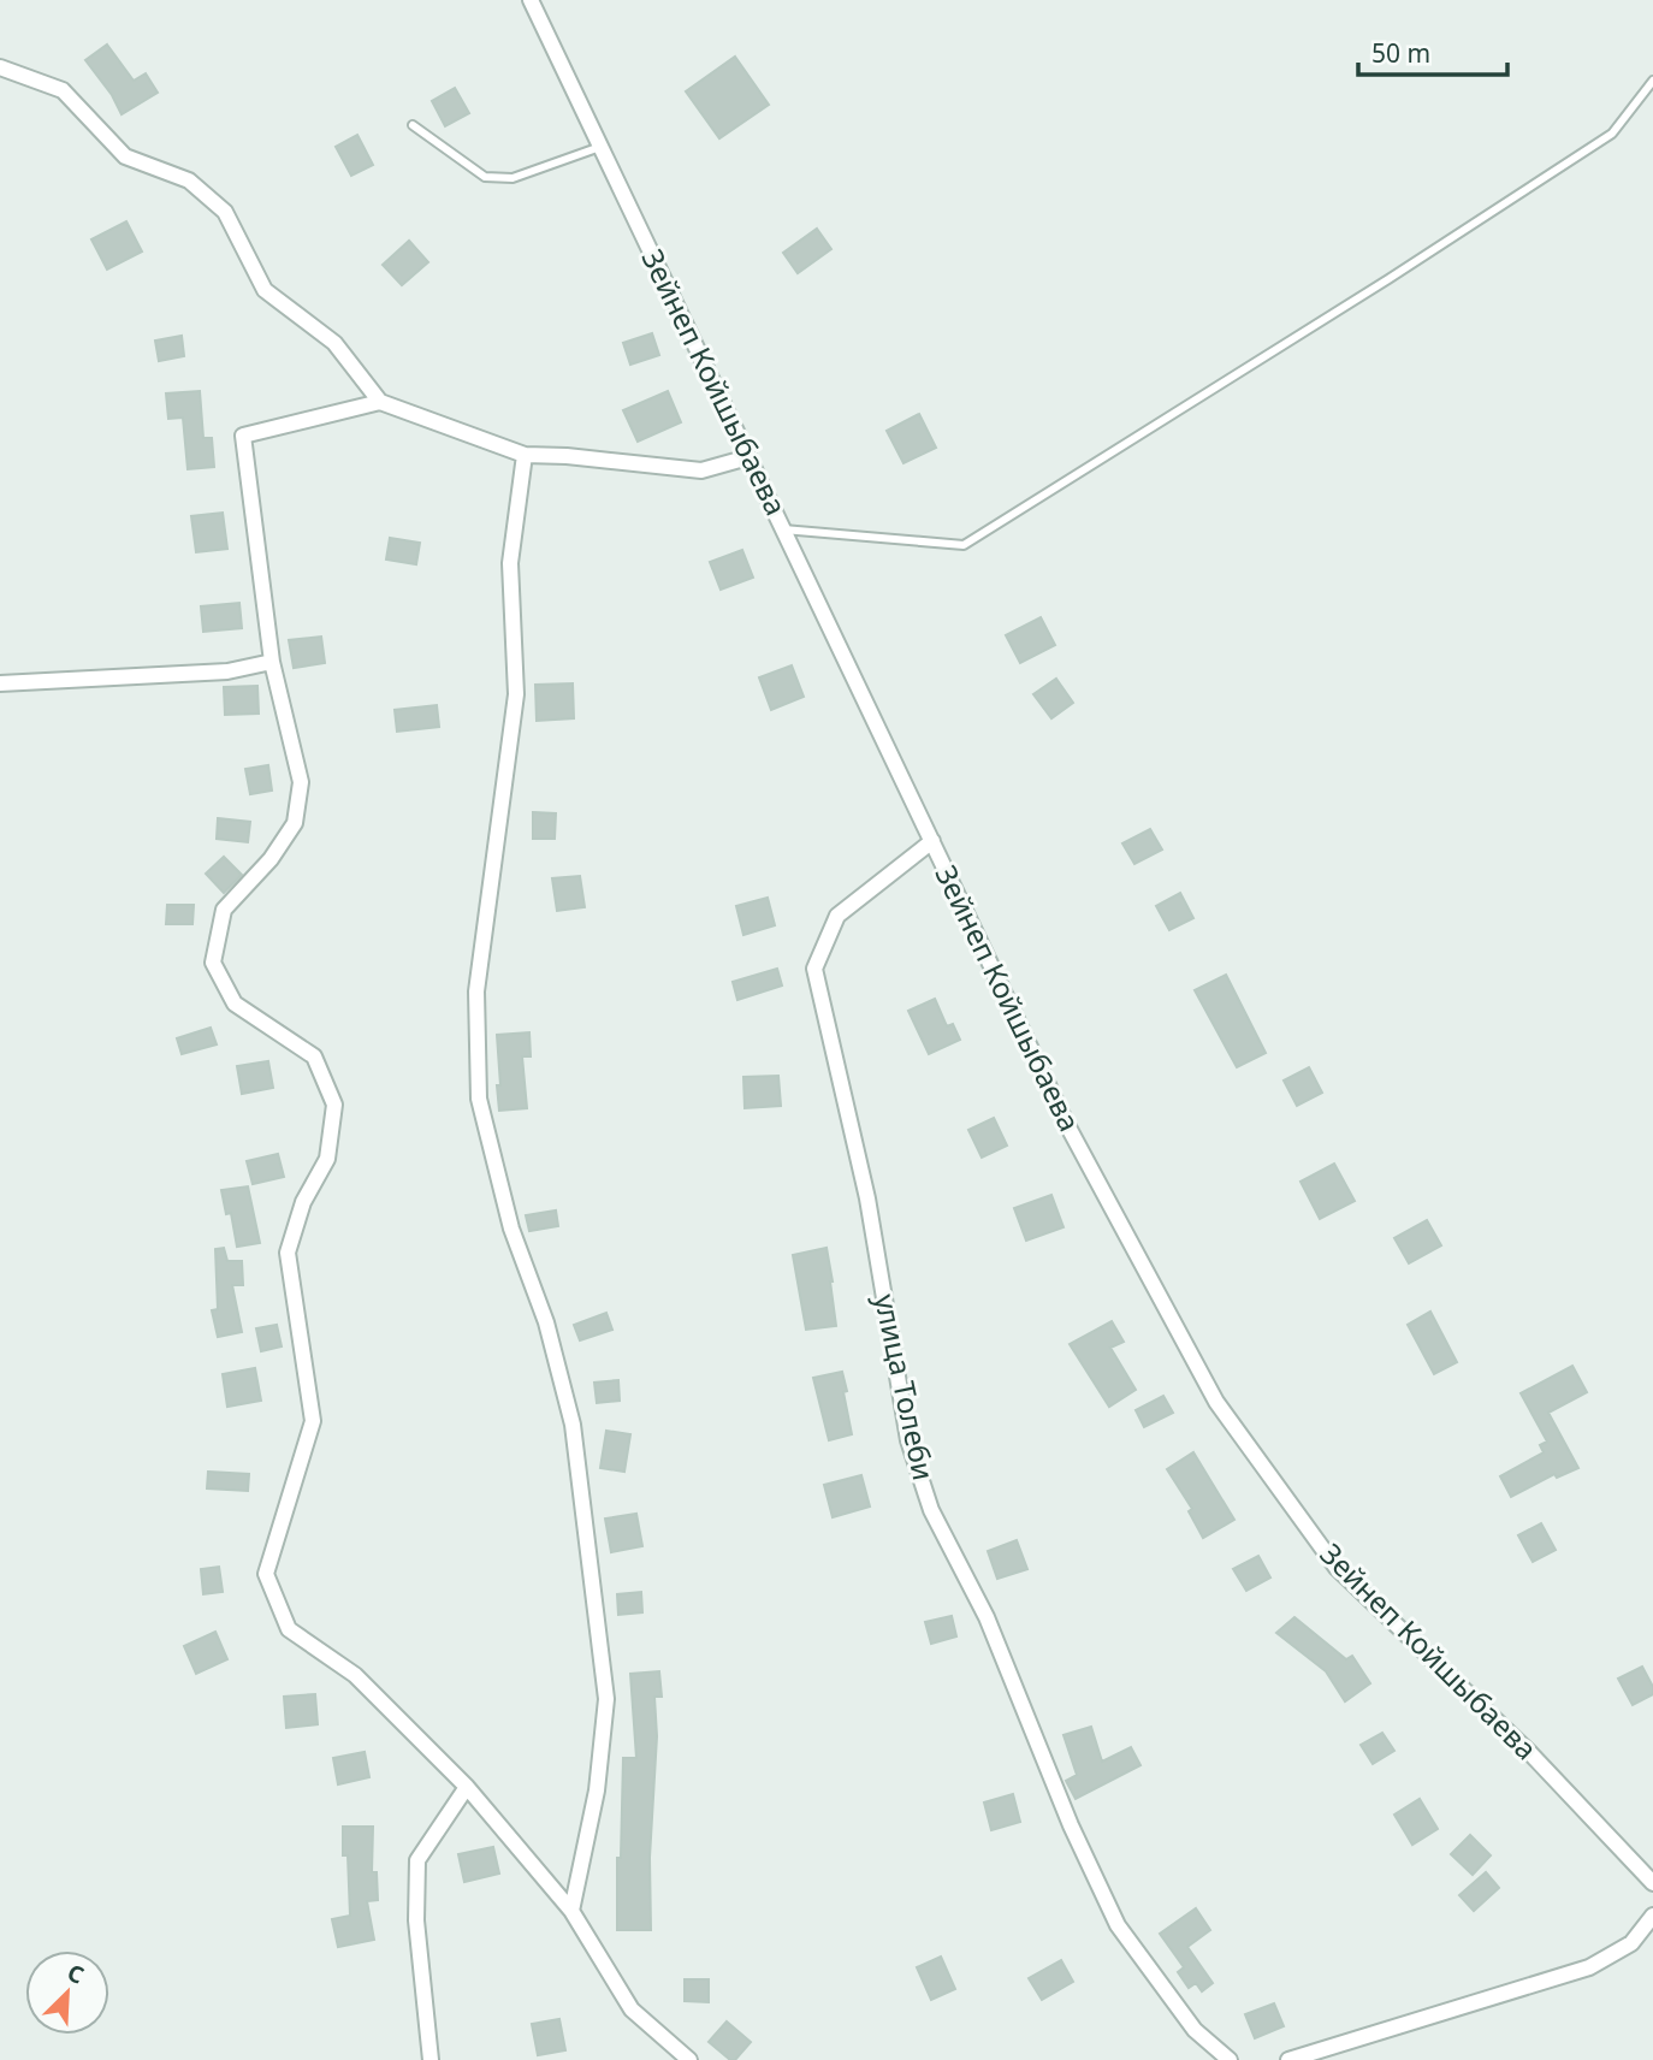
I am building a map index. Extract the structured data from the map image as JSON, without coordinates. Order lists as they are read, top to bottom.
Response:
{
  "streets": {
    "street": ["Зейнеп Койшыбаева", "улица Толеби"]
  },
  "crossings": [
    ["Зейнеп Койшыбаева", "улица Толеби"]
  ],
  "scale_bar": "50 m",
  "north": "top right"
}
